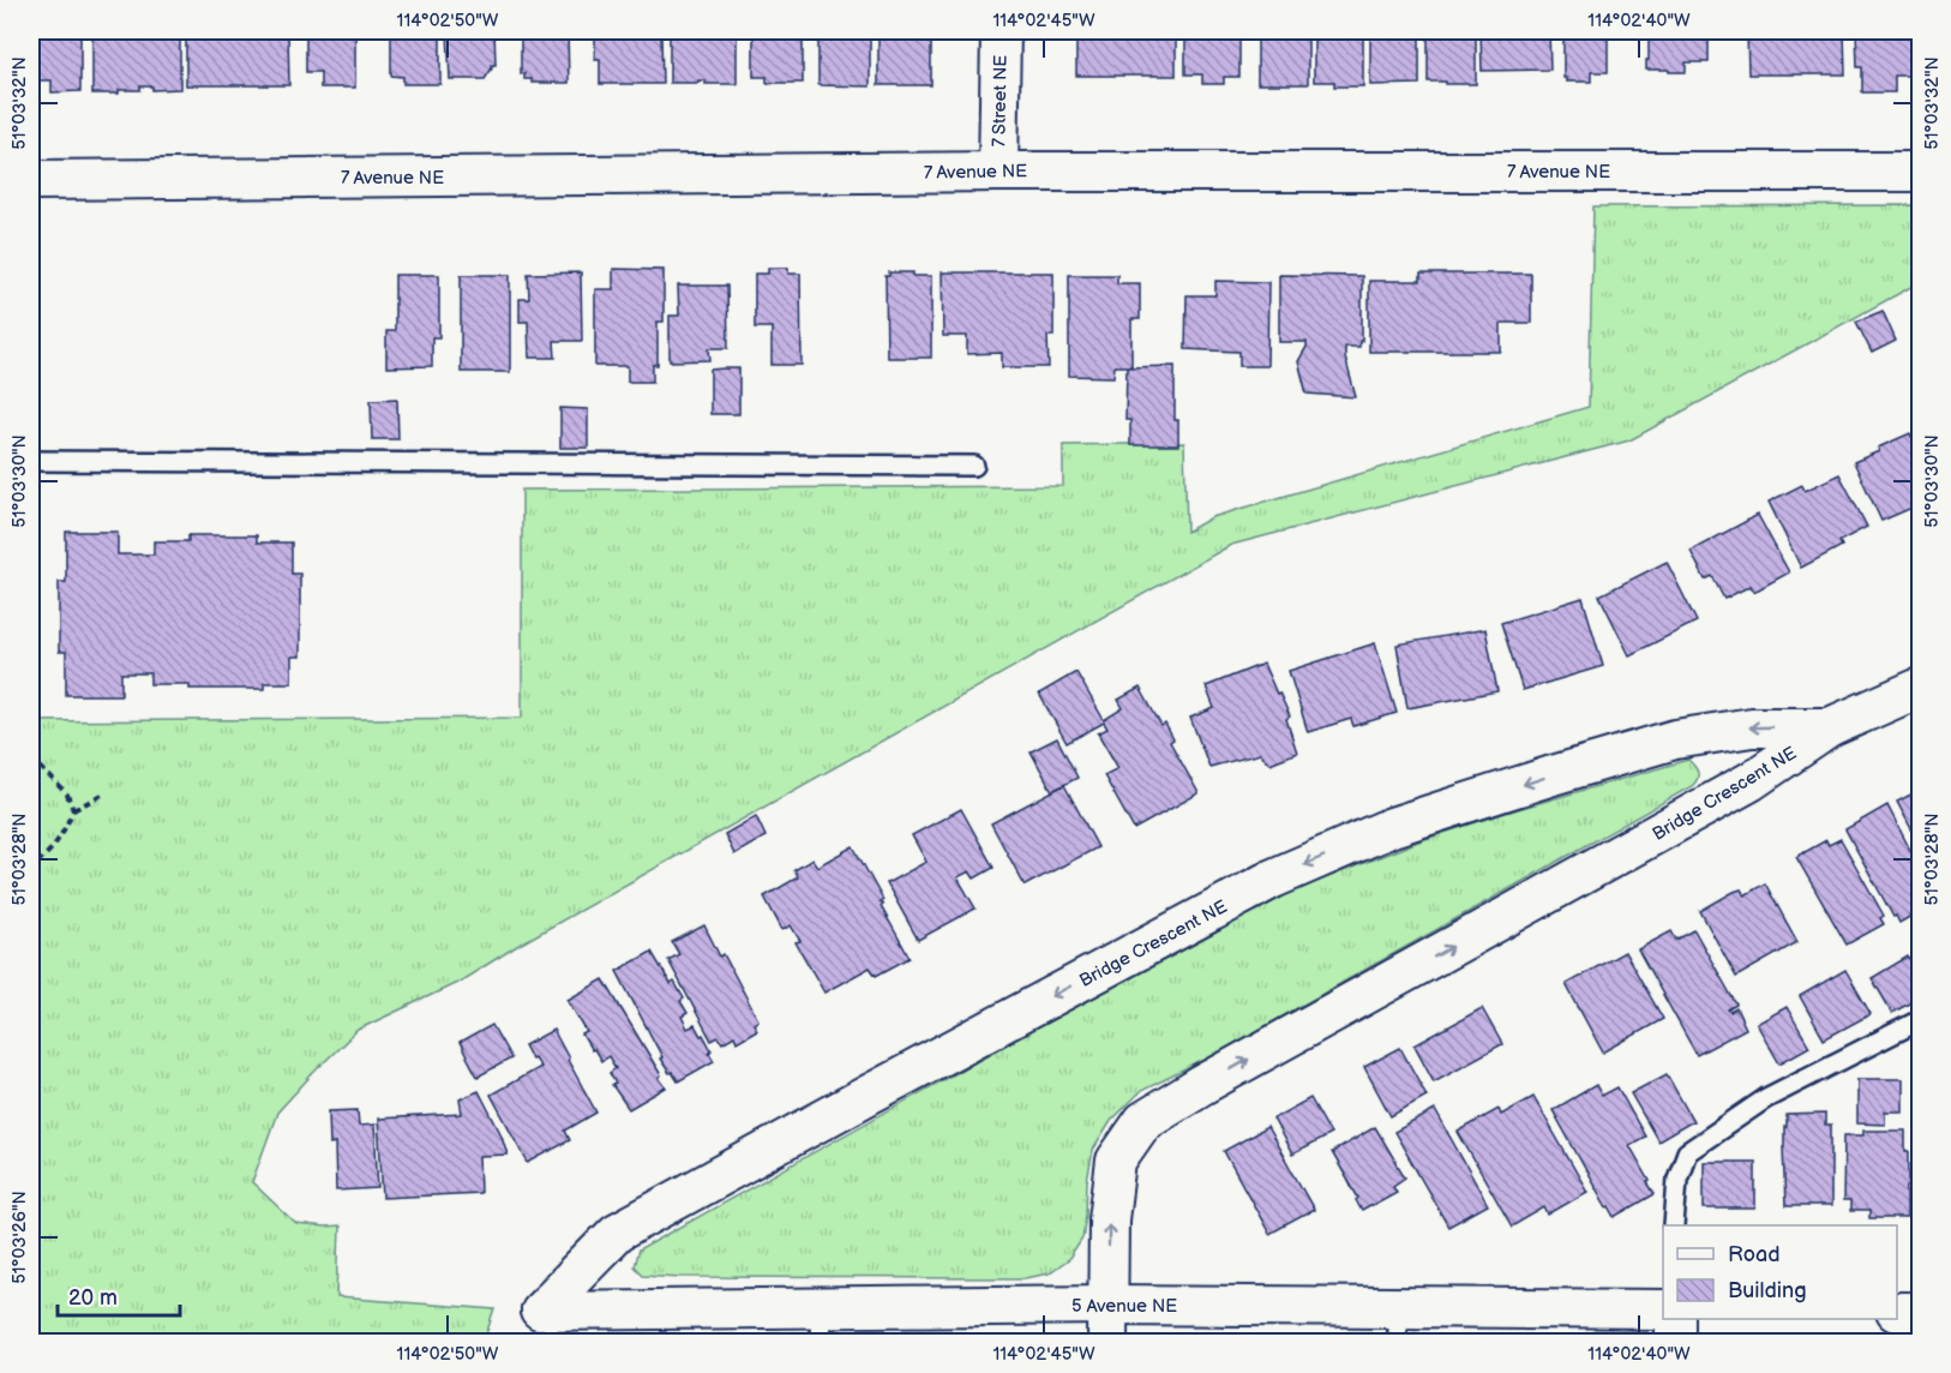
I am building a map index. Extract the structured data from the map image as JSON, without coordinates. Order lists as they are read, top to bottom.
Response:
{
  "streets": {
    "street": [
      "7 Street NE",
      "7 Avenue NE",
      "Bridge Crescent NE",
      "5 Avenue NE"
    ]
  },
  "crossings": [
    ["7 Street NE", "7 Avenue NE"],
    ["Bridge Crescent NE", "5 Avenue NE"]
  ],
  "legend": ["Road", "Building"],
  "scale_bar": "20 m",
  "coordinates": [
    "114°02'50\"W",
    "114°02'45\"W",
    "114°02'40\"W",
    "51°03'32\"N",
    "51°03'30\"N",
    "51°03'28\"N",
    "51°03'26\"N"
  ]
}
